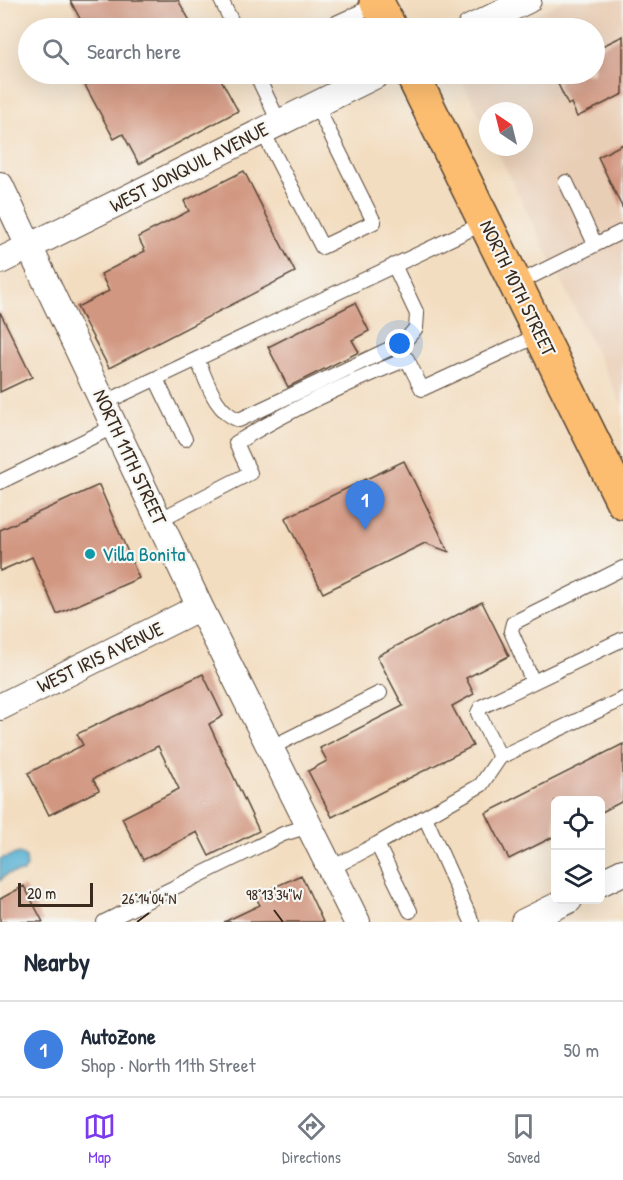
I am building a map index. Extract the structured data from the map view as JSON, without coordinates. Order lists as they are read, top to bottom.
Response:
{
  "streets": {
    "main road": ["NORTH 10TH STREET"],
    "street": ["WEST JONQUIL AVENUE", "NORTH 11TH STREET", "WEST IRIS AVENUE"]
  },
  "crossings": [
    ["WEST JONQUIL AVENUE", "NORTH 11TH STREET"],
    ["NORTH 11TH STREET", "WEST IRIS AVENUE"]
  ],
  "places": ["Villa Bonita"],
  "scale_bar": "20 m",
  "north": "top left",
  "page": {
    "search": "Search here",
    "pins": "1",
    "scale": "20 m",
    "heading": "Nearby",
    "list": [
      {
        "mark": "1",
        "name": "AutoZone",
        "note": "Shop · North 11th Street",
        "value": "50 m"
      }
    ],
    "nav": ["Map", "Directions", "Saved"]
  },
  "coordinates": ["98°13'34\"W", "26°14'04\"N"]
}
